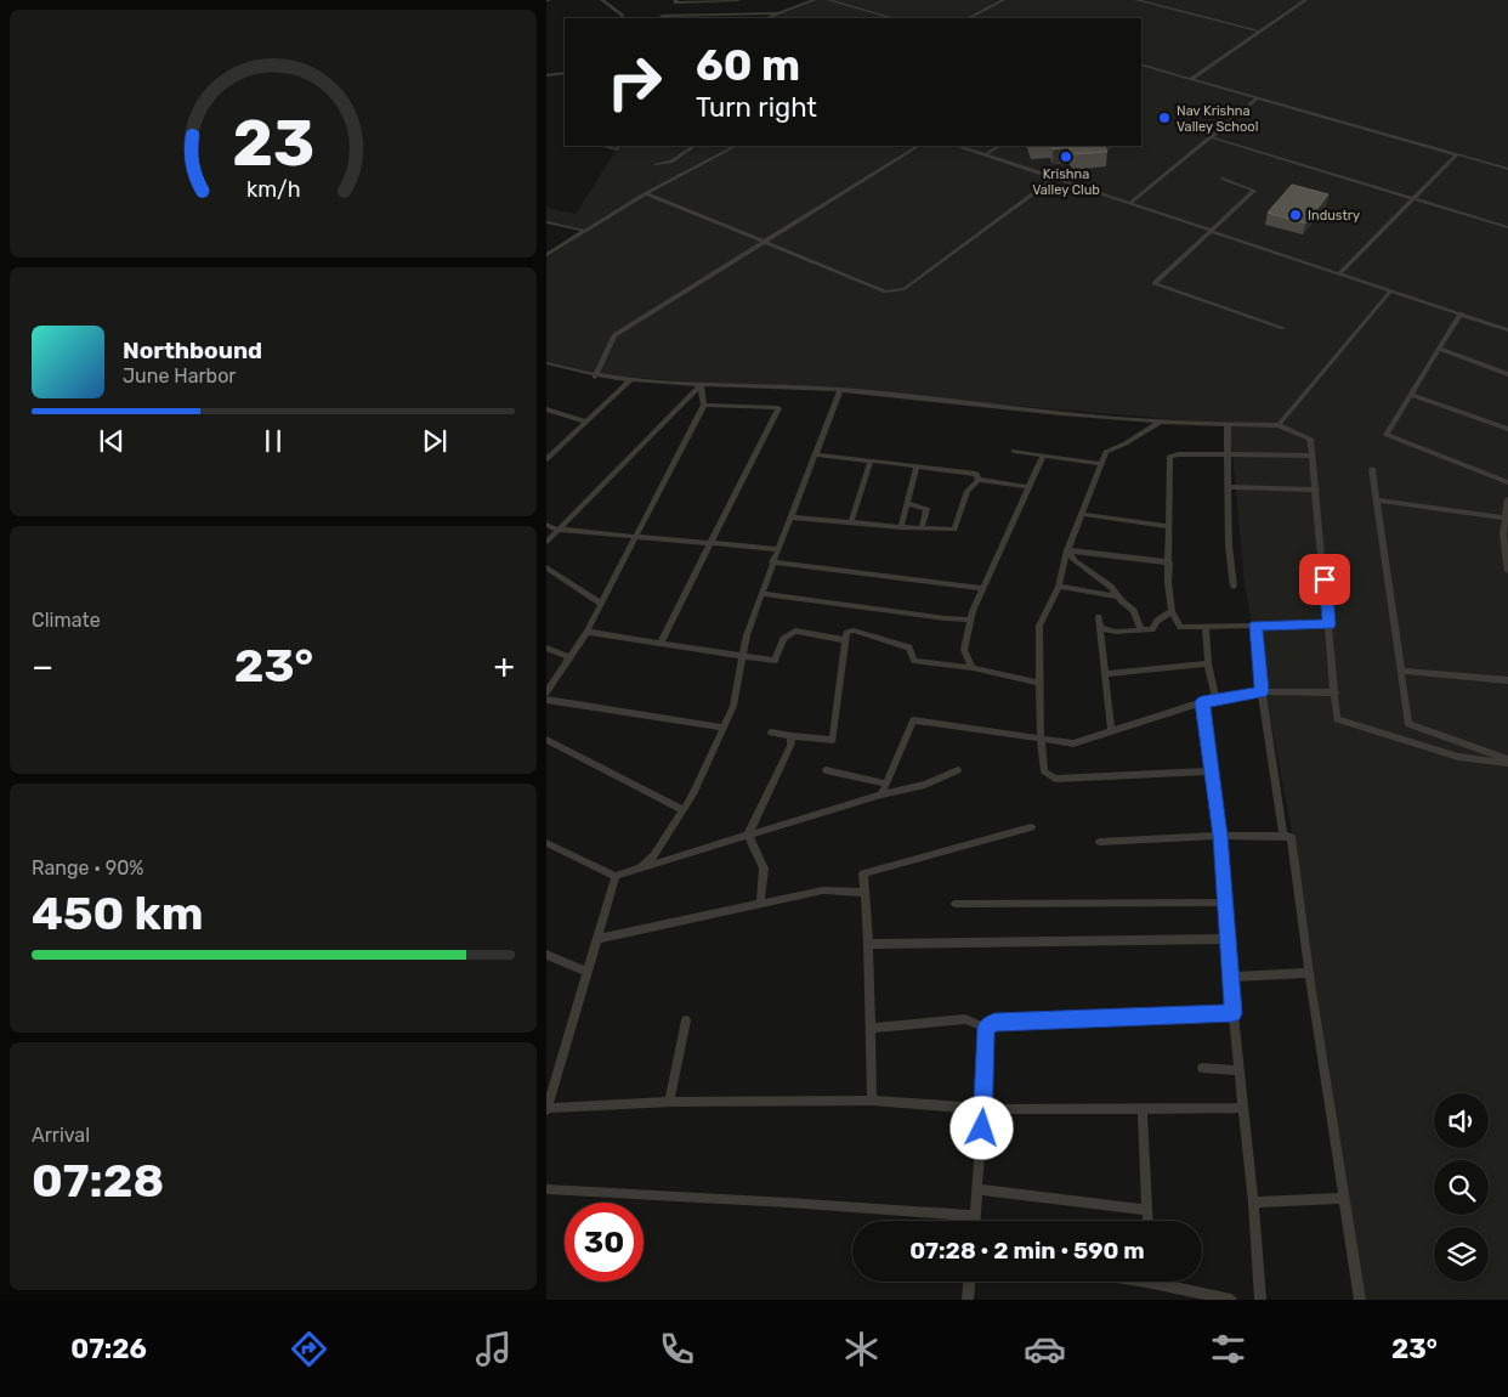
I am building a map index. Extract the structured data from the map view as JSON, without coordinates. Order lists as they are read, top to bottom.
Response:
{
  "places": ["Nav Krishna Valley School", "Krishna Valley Club", "Industry"],
  "page": {
    "turn": ["60 m", "Turn right"],
    "song": ["Northbound", "June Harbor"],
    "tile": [
      "Climate",
      ["Range · 90%", "450 km"],
      ["Arrival", "07:28"]
    ],
    "heat": ["−", "23°", "+"],
    "limit": "30",
    "trip": "07:28 · 2 min · 590 m",
    "tabs": ["07:26", "23°"],
    "gauge": ["23", "km/h"]
  }
}
